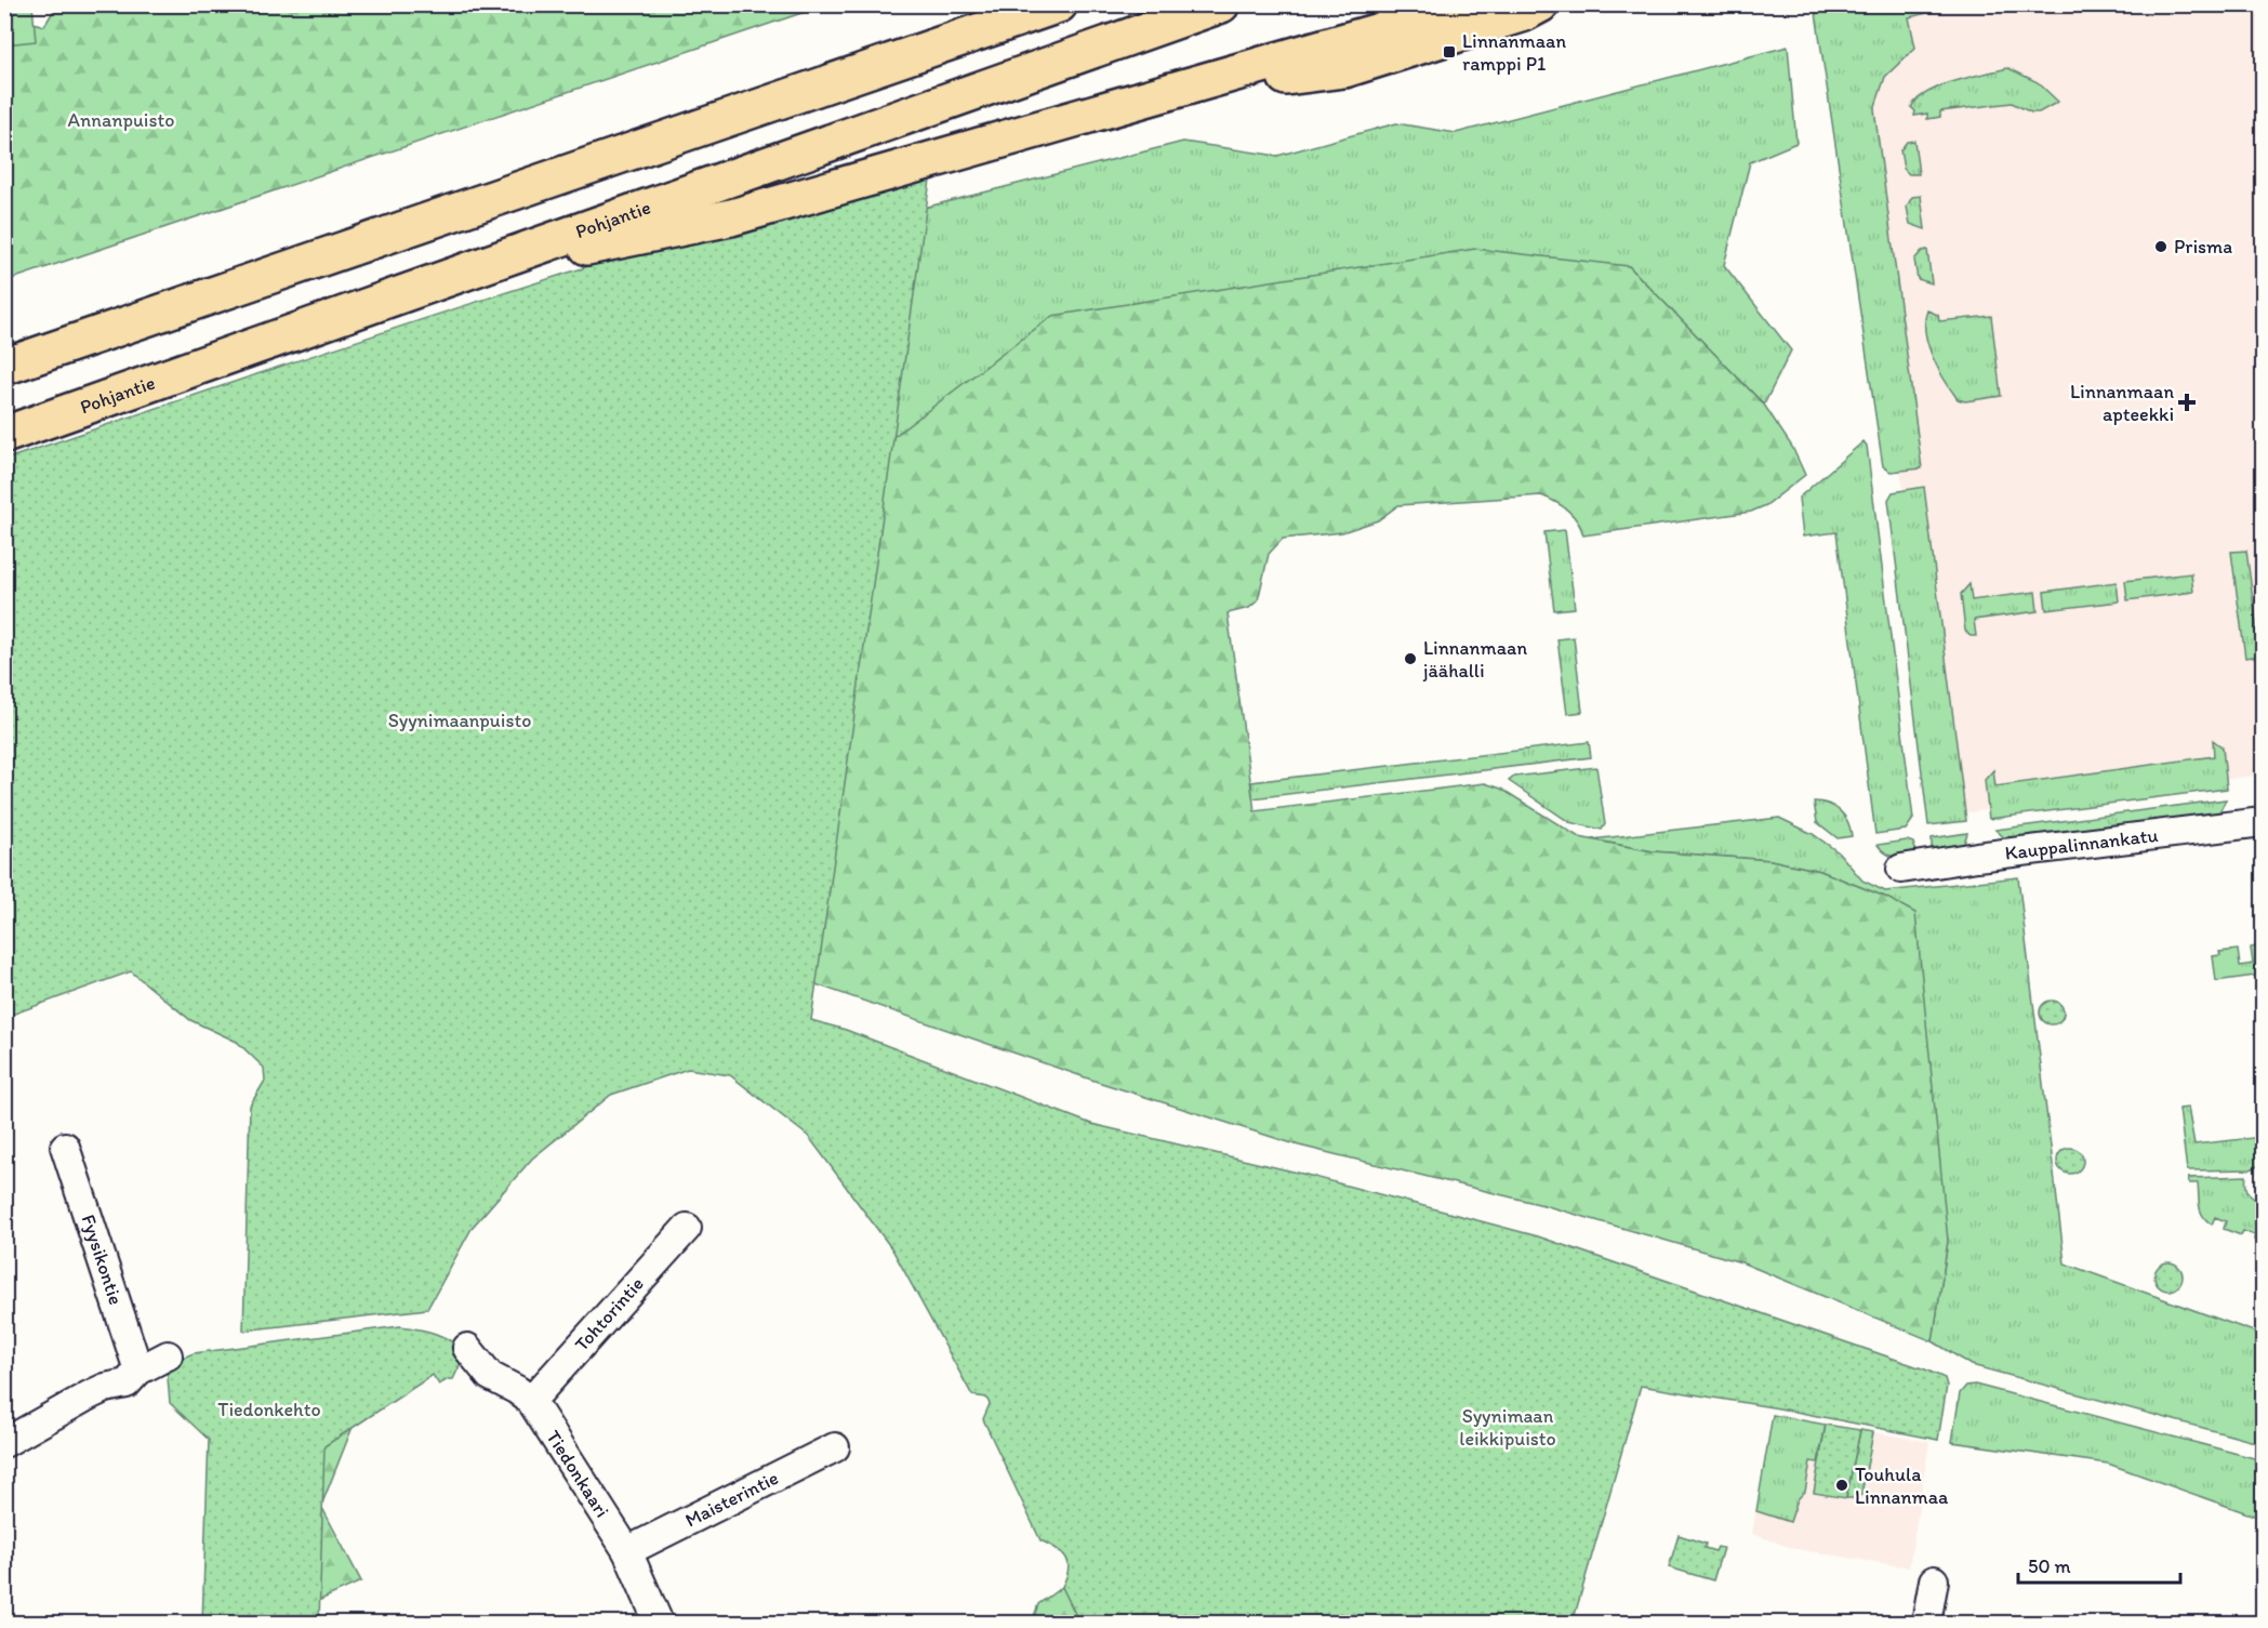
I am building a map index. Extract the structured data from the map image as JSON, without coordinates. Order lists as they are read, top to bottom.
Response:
{
  "streets": {
    "highway": ["Pohjantie"],
    "street": [
      "Kauppalinnankatu",
      "Fyysikontie",
      "Tohtorintie",
      "Tiedonkaari",
      "Maisterintie"
    ]
  },
  "crossings": [
    ["Tohtorintie", "Tiedonkaari"],
    ["Tiedonkaari", "Maisterintie"]
  ],
  "parks": [
    "Annanpuisto",
    "Syynimaanpuisto",
    "Tiedonkehto",
    "Syynimaan leikkipuisto"
  ],
  "places": {
    "transit": ["Linnanmaan ramppi P1"],
    "other": ["Prisma", "Linnanmaan jäähalli", "Touhula Linnanmaa"],
    "health": ["Linnanmaan apteekki"]
  },
  "scale_bar": "50 m"
}
